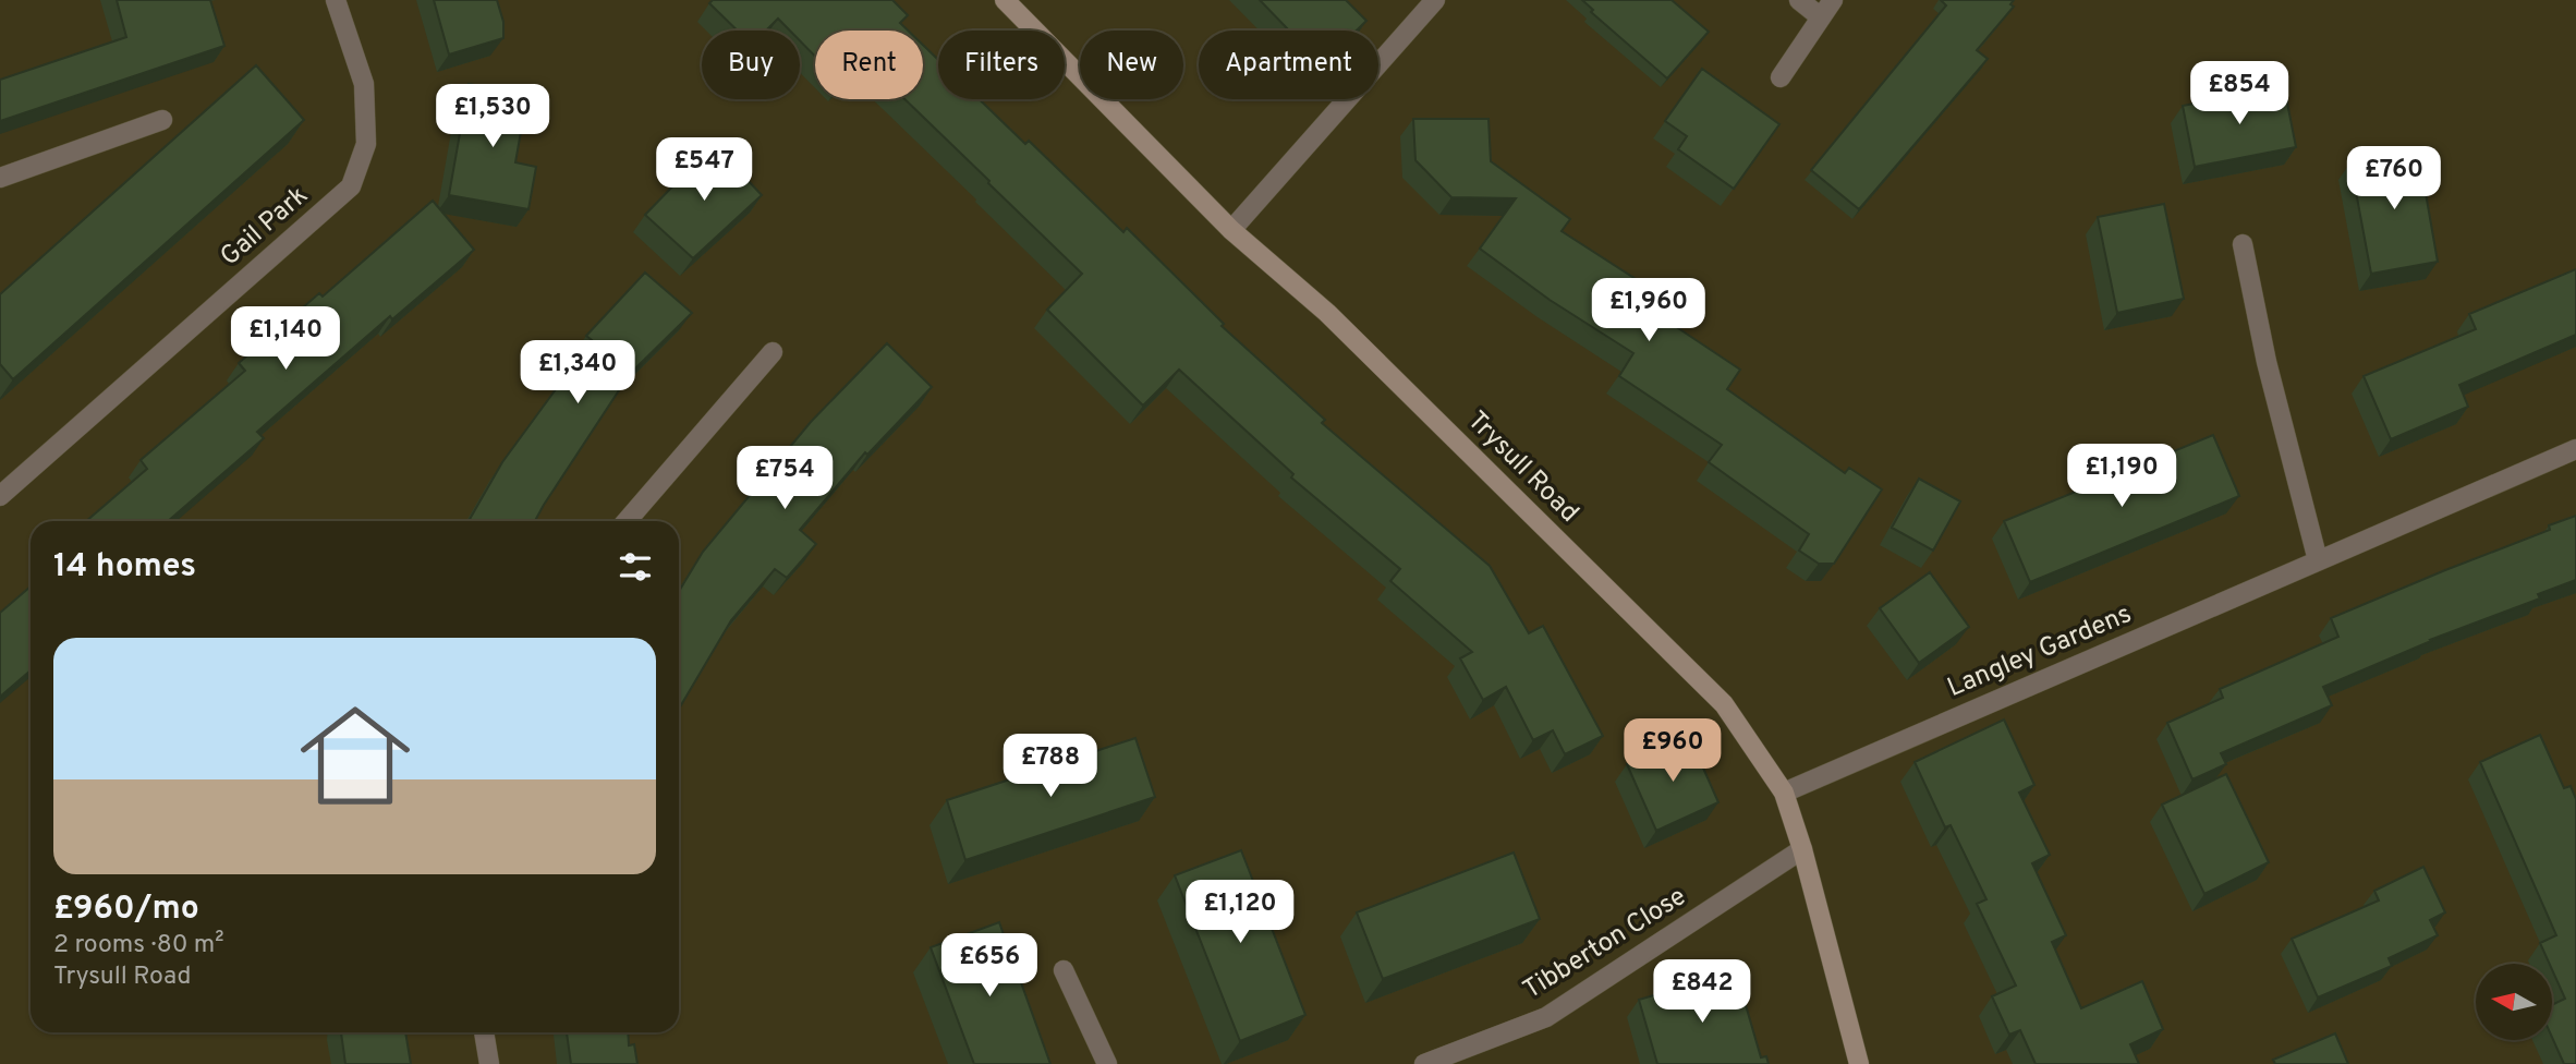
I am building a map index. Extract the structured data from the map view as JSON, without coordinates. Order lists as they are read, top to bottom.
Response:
{
  "streets": {
    "street": [
      "Gail Park",
      "Trysull Road",
      "Langley Gardens",
      "Tibberton Close"
    ]
  },
  "crossings": [
    ["Trysull Road", "Langley Gardens"],
    ["Trysull Road", "Tibberton Close"]
  ],
  "north": "left",
  "page": {
    "chip": [
      "Buy",
      "Rent",
      "Filters",
      "New",
      "Apartment"
    ],
    "price": [
      "£854",
      "£1,530",
      "£547",
      "£760",
      "£1,960",
      "£1,140",
      "£1,340",
      "£1,190",
      "£754",
      "£960",
      "£788",
      "£1,120",
      "£656",
      "£842"
    ],
    "heading": "14 homes",
    "list": [
      {
        "name": "£960/mo",
        "note": "2 rooms · 80 m² · Trysull Road"
      }
    ]
  }
}
